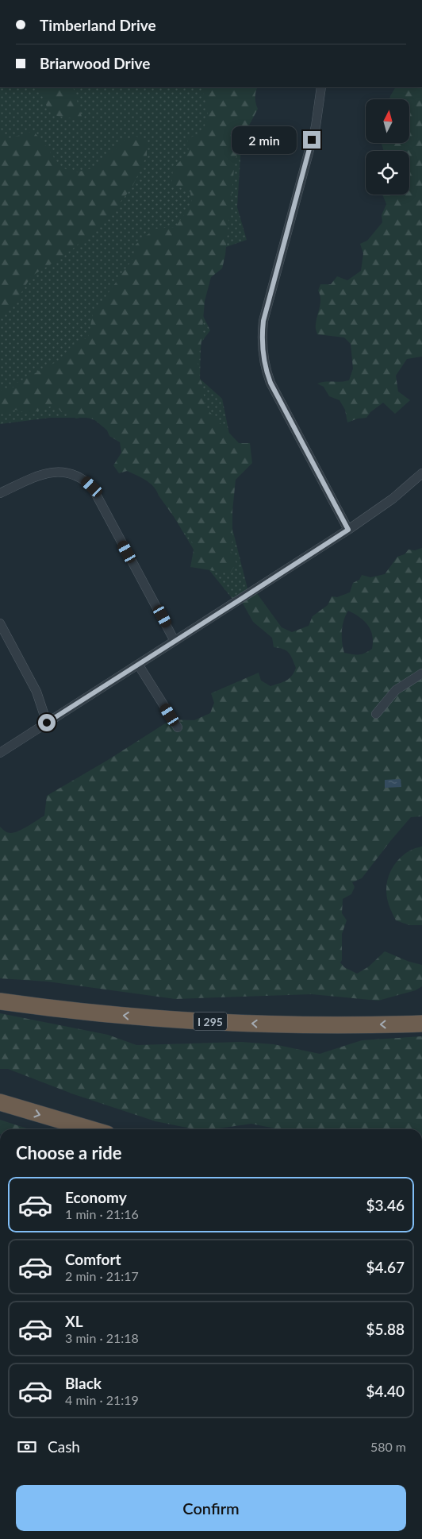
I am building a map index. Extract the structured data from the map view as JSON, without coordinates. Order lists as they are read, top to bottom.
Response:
{
  "streets": {
    "highway": ["I 295"]
  },
  "north": "top",
  "page": {
    "banner": ["Timberland Drive", "Briarwood Drive"],
    "bubble": "2 min",
    "heading": "Choose a ride",
    "list": [
      {
        "name": "Economy",
        "note": "1 min · 21:16",
        "value": "$3.46"
      },
      {
        "name": "Comfort",
        "note": "2 min · 21:17",
        "value": "$4.67"
      },
      {
        "name": "XL",
        "note": "3 min · 21:18",
        "value": "$5.88"
      },
      {
        "name": "Black",
        "note": "4 min · 21:19",
        "value": "$4.40"
      }
    ],
    "pay": ["Cash", "580 m"],
    "buttons": "Confirm"
  }
}
